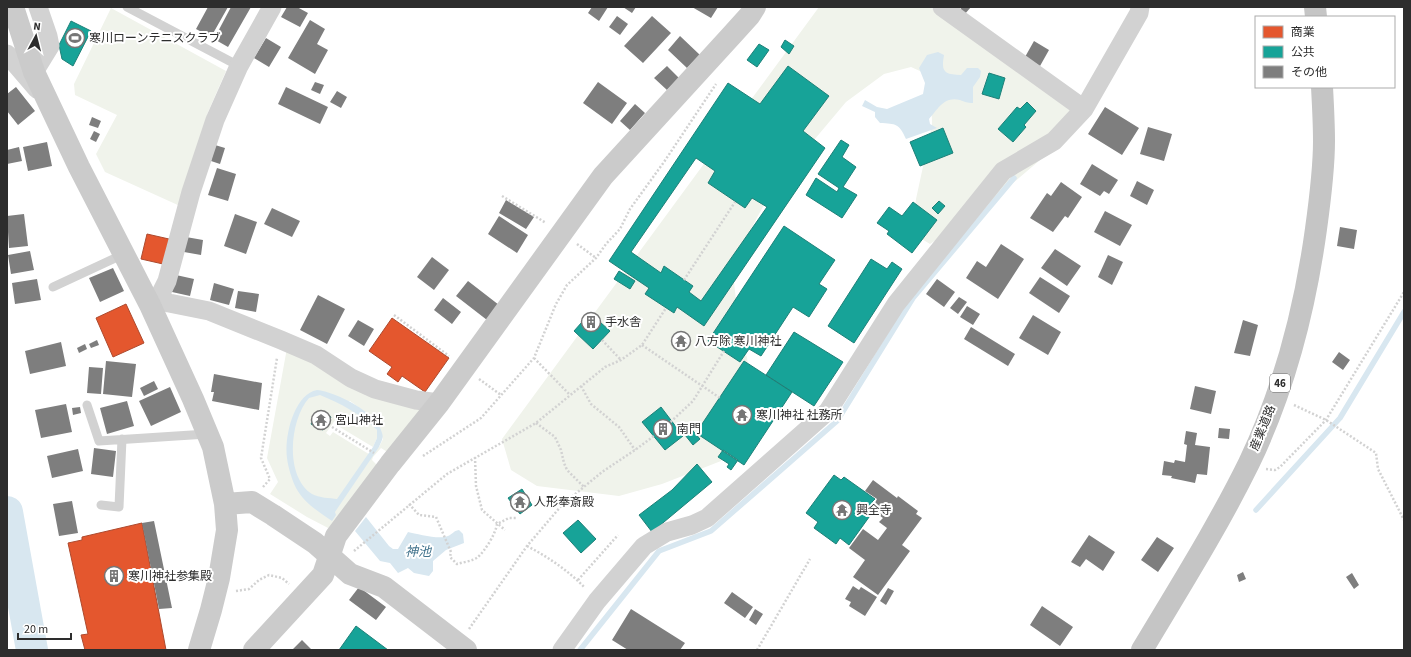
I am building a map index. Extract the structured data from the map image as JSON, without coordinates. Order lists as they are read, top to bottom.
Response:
{
  "streets": {
    "main road": ["46", "産業道路"]
  },
  "water": ["神池"],
  "places": {
    "sports": ["寒川ローンテニスクラブ"],
    "building": ["手水舎", "南門", "寒川神社参集殿"],
    "temple": [
      "八方除 寒川神社",
      "寒川神社 社務所",
      "宮山神社",
      "人形奉斎殿",
      "興全寺"
    ]
  },
  "legend": ["商業", "公共", "その他"],
  "scale_bar": "20 m",
  "north": "top"
}
